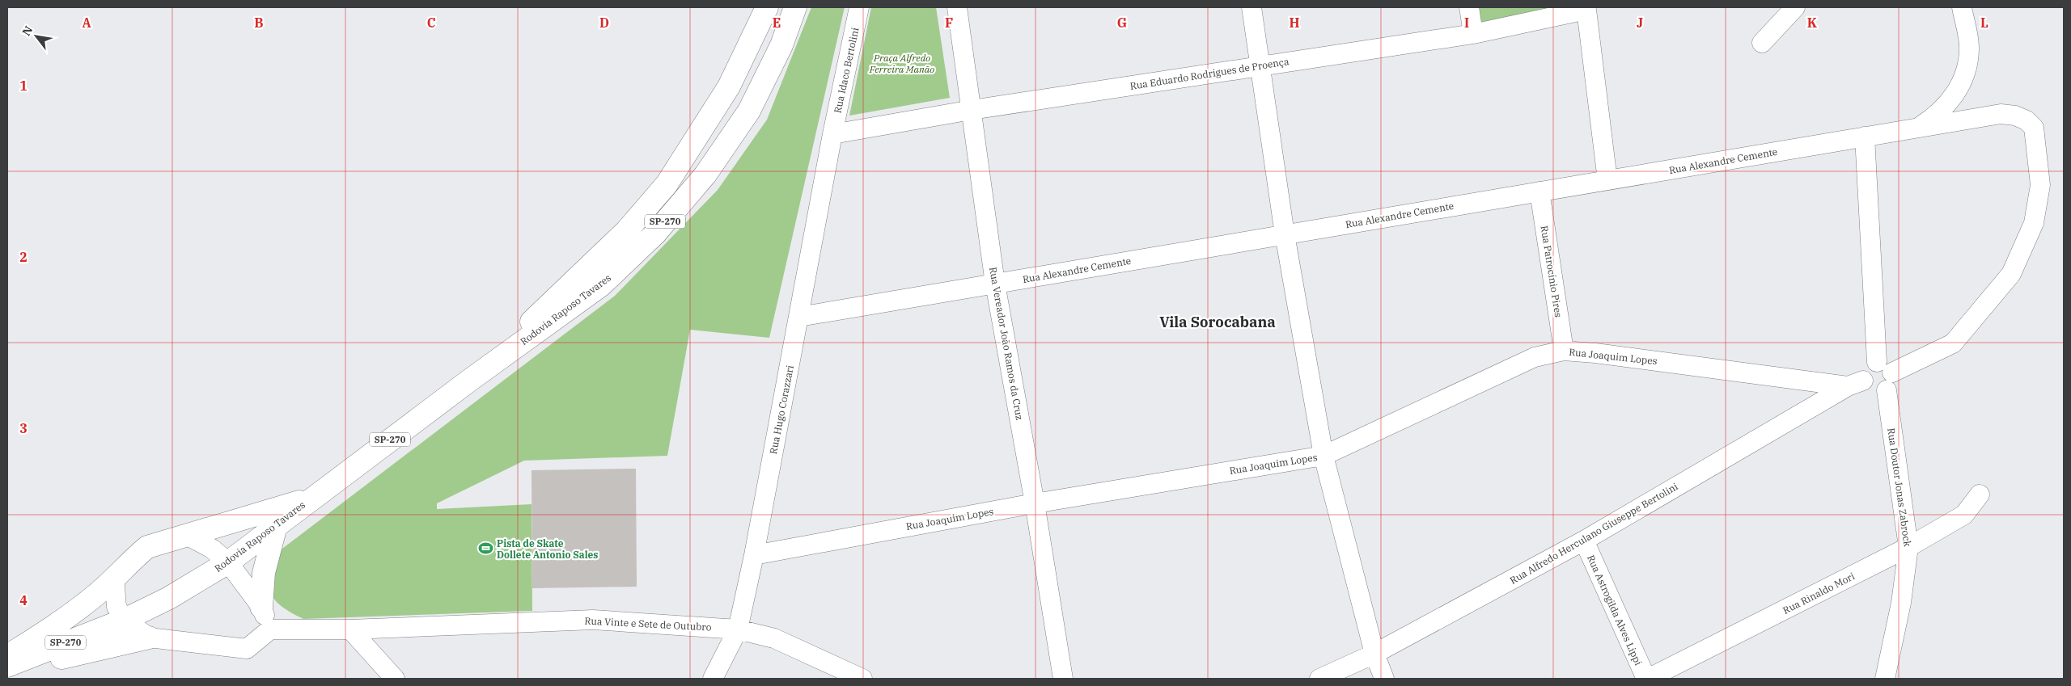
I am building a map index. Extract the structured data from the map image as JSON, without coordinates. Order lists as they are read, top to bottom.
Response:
{
  "streets": {
    "highway": ["SP-270", "Rodovia Raposo Tavares"],
    "street": [
      "Rua Idaco Bertolini",
      "Rua Eduardo Rodrigues de Proença",
      "Rua Alexandre Cemente",
      "Rua Patrocínio Pires",
      "Rua Vereador João Ramos da Cruz",
      "Rua Joaquim Lopes",
      "Rua Hugo Corazzari",
      "Rua Doutor Jonas Zabrock",
      "Rua Alfredo Herculano Giuseppe Bertolini",
      "Rua Rinaldo Mori",
      "Rua Astrogilda Alves Lippi",
      "Rua Vinte e Sete de Outubro"
    ]
  },
  "crossings": [
    ["Rua Idaco Bertolini", "Rua Eduardo Rodrigues de Proença"],
    ["Rua Idaco Bertolini", "Rua Hugo Corazzari"],
    ["Rua Eduardo Rodrigues de Proença", "Rua Alexandre Cemente"],
    ["Rua Eduardo Rodrigues de Proença", "Rua Vereador João Ramos da Cruz"],
    ["Rua Eduardo Rodrigues de Proença", "Rua Hugo Corazzari"],
    ["Rua Alexandre Cemente", "Rua Patrocínio Pires"],
    ["Rua Alexandre Cemente", "Rua Vereador João Ramos da Cruz"],
    ["Rua Alexandre Cemente", "Rua Hugo Corazzari"],
    ["Rua Patrocínio Pires", "Rua Joaquim Lopes"],
    ["Rua Vereador João Ramos da Cruz", "Rua Joaquim Lopes"],
    ["Rua Joaquim Lopes", "Rua Hugo Corazzari"],
    ["Rua Joaquim Lopes", "Rua Alfredo Herculano Giuseppe Bertolini"],
    ["Rua Hugo Corazzari", "Rua Vinte e Sete de Outubro"],
    ["Rua Doutor Jonas Zabrock", "Rua Rinaldo Mori"],
    ["Rua Alfredo Herculano Giuseppe Bertolini", "Rua Astrogilda Alves Lippi"],
    ["Rua Rinaldo Mori", "Rua Astrogilda Alves Lippi"]
  ],
  "districts": ["Vila Sorocabana"],
  "parks": ["Praça Alfredo Ferreira Manão"],
  "places": {
    "sports": ["Pista de Skate Dollete Antonio Sales"]
  },
  "north": "top left",
  "grid": {
    "columns": [
      "A",
      "B",
      "C",
      "D",
      "E",
      "F",
      "G",
      "H",
      "I",
      "J",
      "K",
      "L"
    ],
    "rows": [
      "1",
      "2",
      "3",
      "4"
    ]
  }
}
